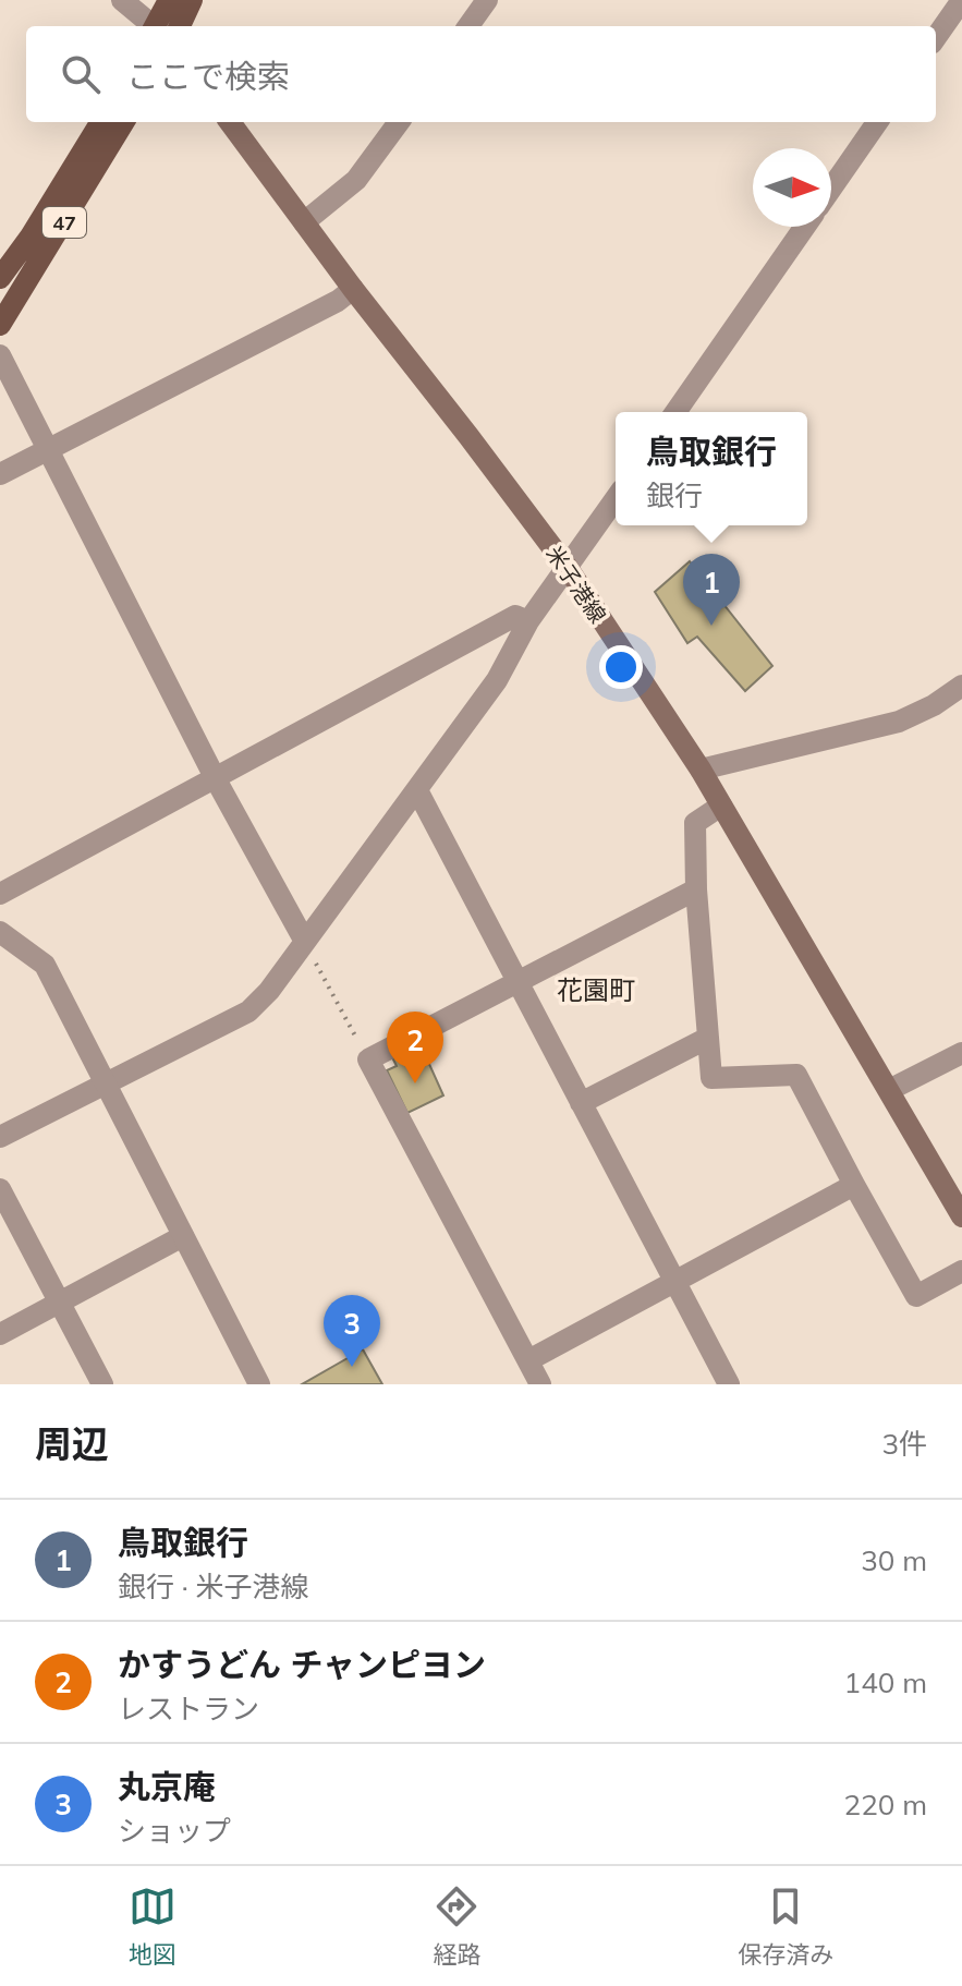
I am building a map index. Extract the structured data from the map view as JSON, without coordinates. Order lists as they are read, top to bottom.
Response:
{
  "streets": {
    "main road": ["47", "米子港線"]
  },
  "districts": ["花園町"],
  "north": "right",
  "page": {
    "search": "ここで検索",
    "popup": ["鳥取銀行", "銀行"],
    "pins": ["1", "2", "3"],
    "heading": ["周辺", "3件"],
    "list": [
      {
        "mark": "1",
        "name": "鳥取銀行",
        "note": "銀行 · 米子港線",
        "value": "30 m"
      },
      {
        "mark": "2",
        "name": "かすうどん チャンピヨン",
        "note": "レストラン",
        "value": "140 m"
      },
      {
        "mark": "3",
        "name": "丸京庵",
        "note": "ショップ",
        "value": "220 m"
      }
    ],
    "nav": ["地図", "経路", "保存済み"]
  }
}
